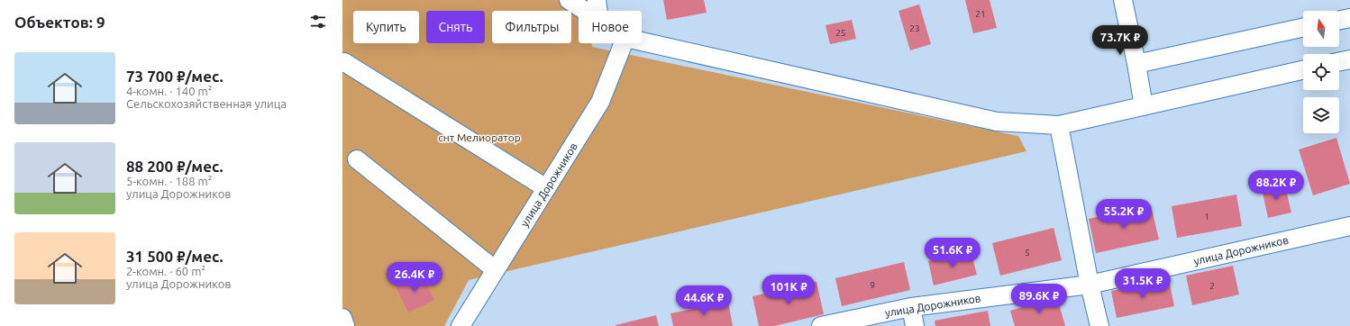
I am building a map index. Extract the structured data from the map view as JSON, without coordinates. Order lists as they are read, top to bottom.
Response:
{
  "streets": {
    "street": ["улица Дорожников"]
  },
  "parks": ["снт Мелиоратор"],
  "house_numbers": [
    "21",
    "23",
    "25",
    "1",
    "5",
    "9",
    "2"
  ],
  "north": "top",
  "page": {
    "heading": "Объектов: 9",
    "chip": [
      "Купить",
      "Снять",
      "Фильтры",
      "Новое"
    ],
    "price": [
      "73.7K ₽",
      "88.2K ₽",
      "55.2K ₽",
      "51.6K ₽",
      "26.4K ₽",
      "31.5K ₽",
      "101K ₽",
      "89.6K ₽",
      "44.6K ₽"
    ],
    "list": [
      {
        "name": "73 700 ₽/мес.",
        "note": "4-комн. · 140 m² · Сельскохозяйственная улица"
      },
      {
        "name": "88 200 ₽/мес.",
        "note": "5-комн. · 188 m² · улица Дорожников"
      },
      {
        "name": "31 500 ₽/мес.",
        "note": "2-комн. · 60 m² · улица Дорожников"
      }
    ]
  }
}
